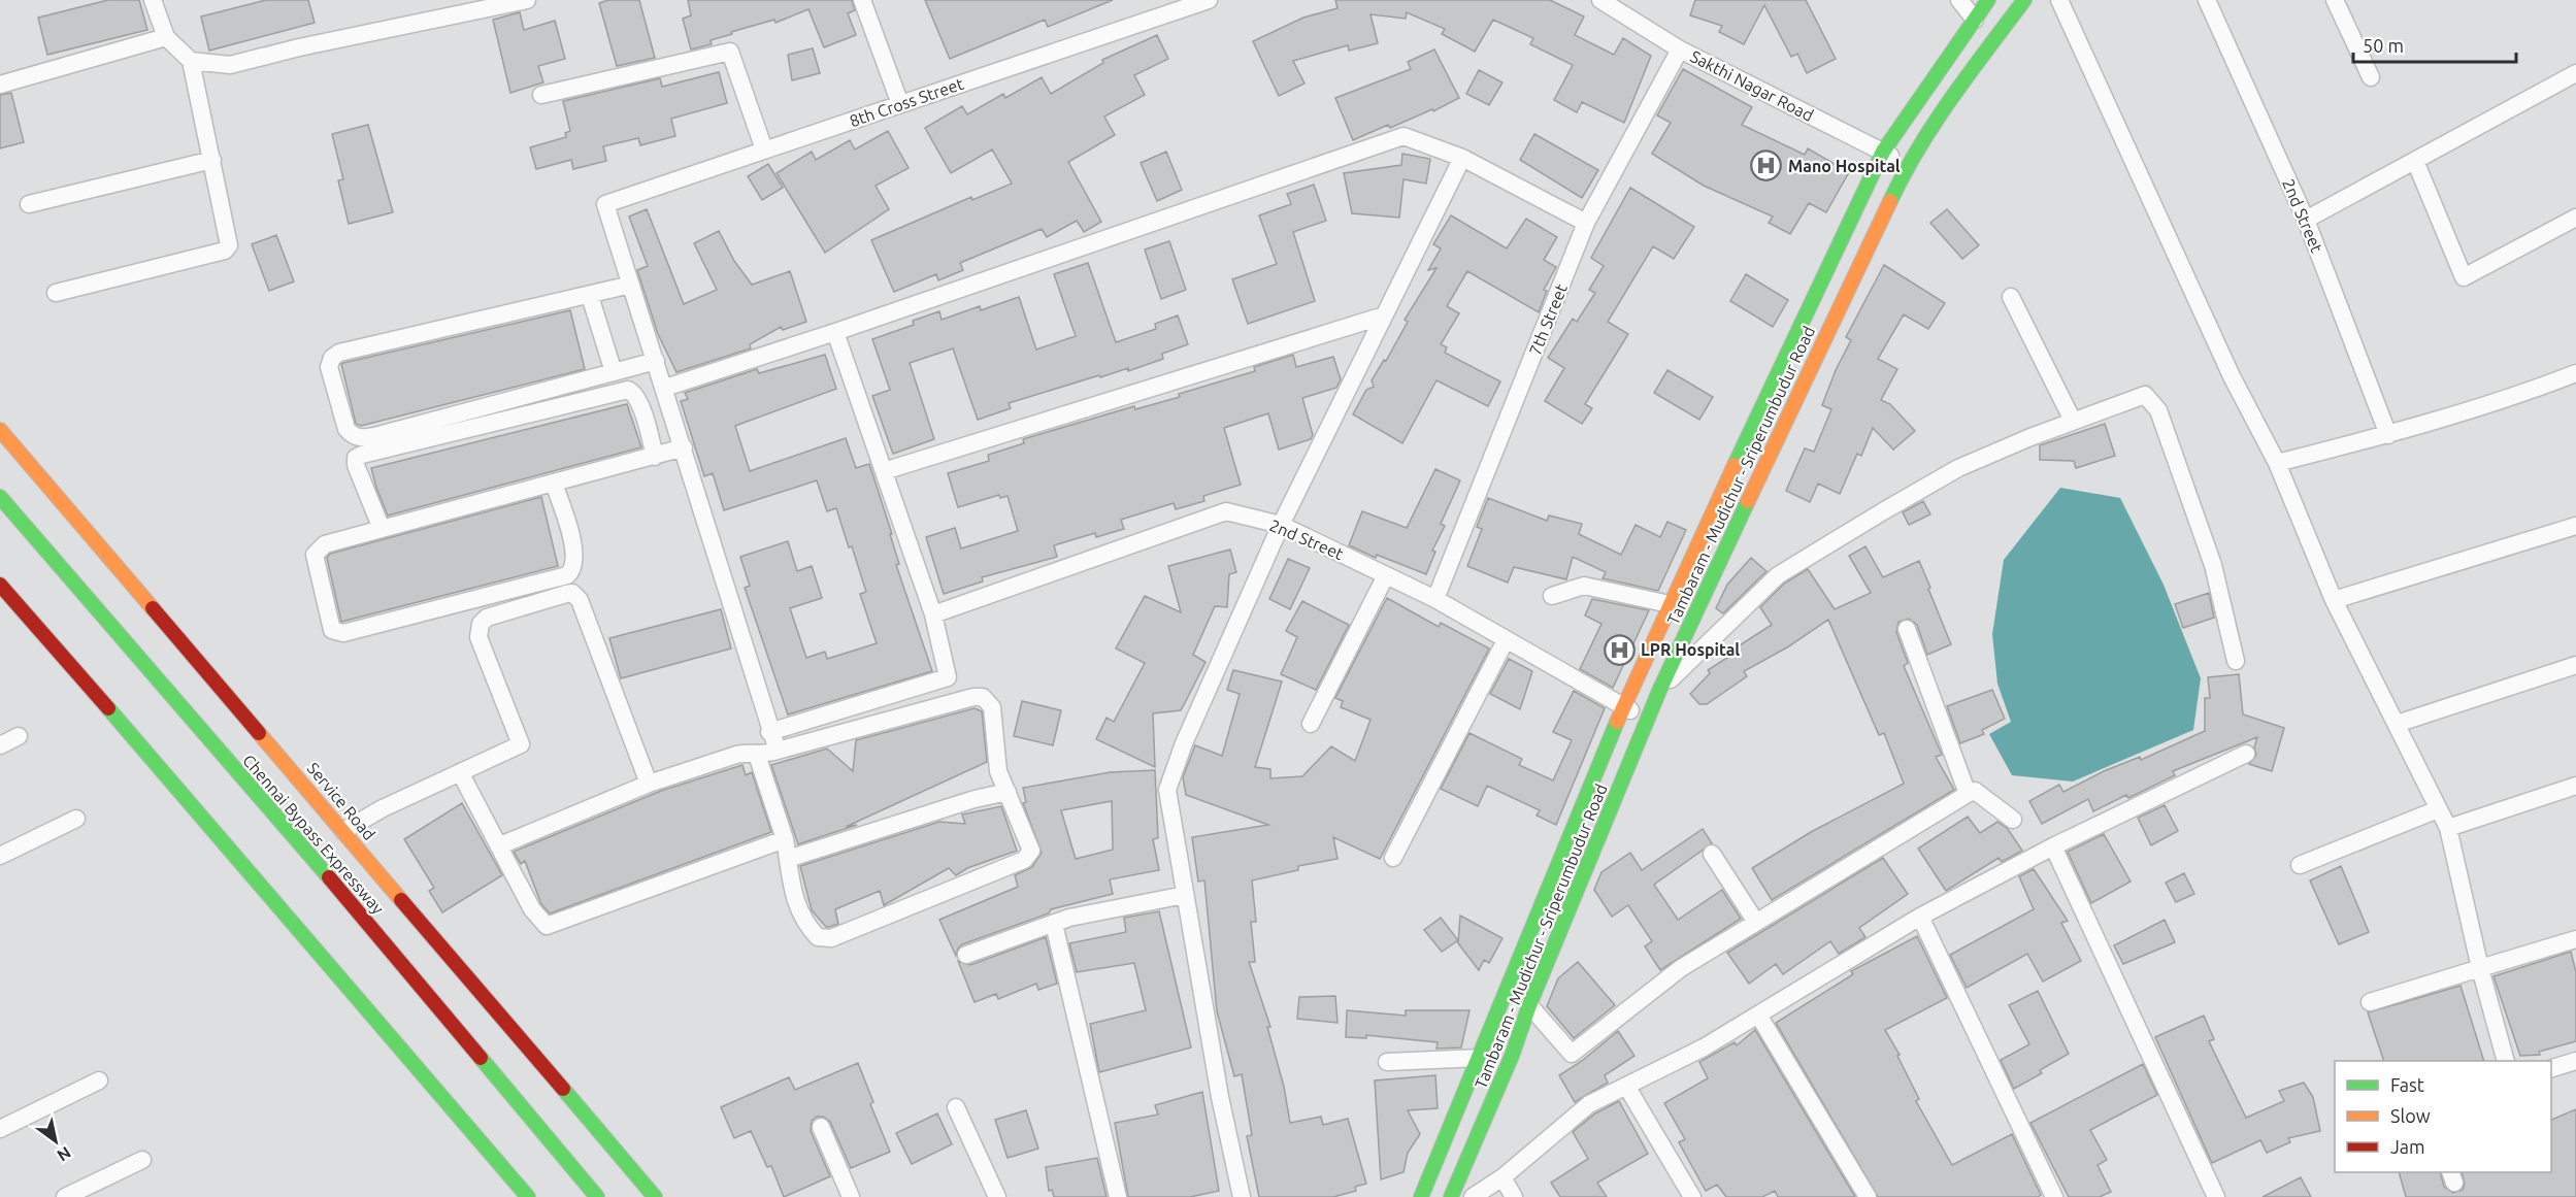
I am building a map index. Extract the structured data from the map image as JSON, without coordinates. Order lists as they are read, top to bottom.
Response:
{
  "streets": {
    "main road": ["Tambaram - Mudichur - Sriperumbudur Road", "Service Road", "Chennai Bypass Expressway"],
    "street": [
      "Sakthi Nagar Road",
      "8th Cross Street",
      "2nd Street",
      "7th Street"
    ]
  },
  "crossings": [
    ["Sakthi Nagar Road", "7th Street"],
    ["Sakthi Nagar Road", "Tambaram - Mudichur - Sriperumbudur Road"],
    ["2nd Street", "7th Street"],
    ["2nd Street", "Tambaram - Mudichur - Sriperumbudur Road"]
  ],
  "places": {
    "hospital": ["Mano Hospital", "LPR Hospital"]
  },
  "legend": ["Fast", "Slow", "Jam"],
  "scale_bar": "50 m",
  "north": "bottom right"
}
